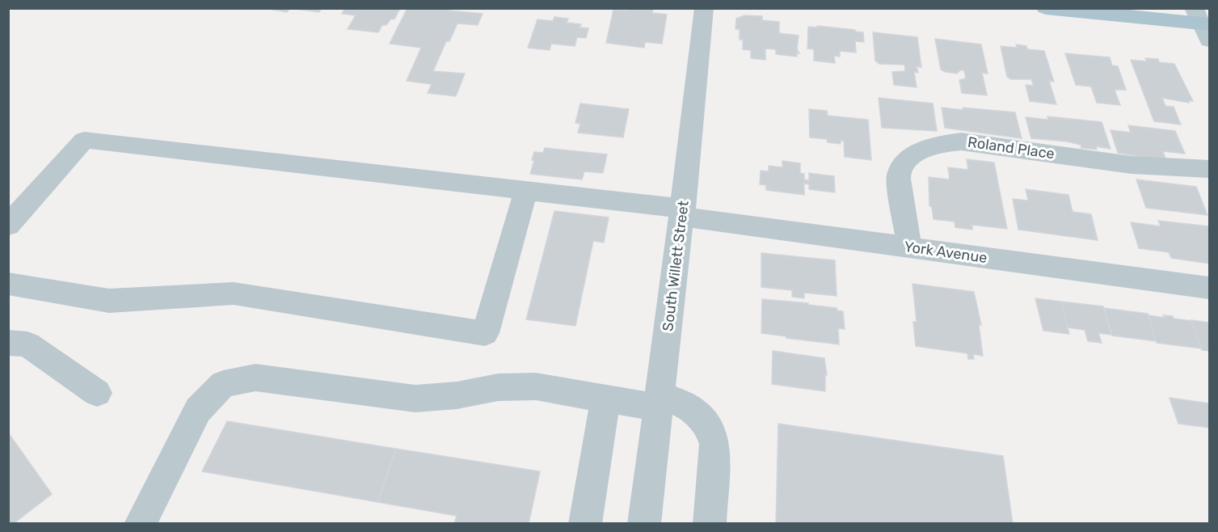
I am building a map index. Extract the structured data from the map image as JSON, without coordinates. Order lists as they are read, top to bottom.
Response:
{
  "streets": {
    "street": ["Roland Place", "York Avenue", "South Willett Street"]
  },
  "crossings": [
    ["Roland Place", "York Avenue"],
    ["York Avenue", "South Willett Street"]
  ]
}
